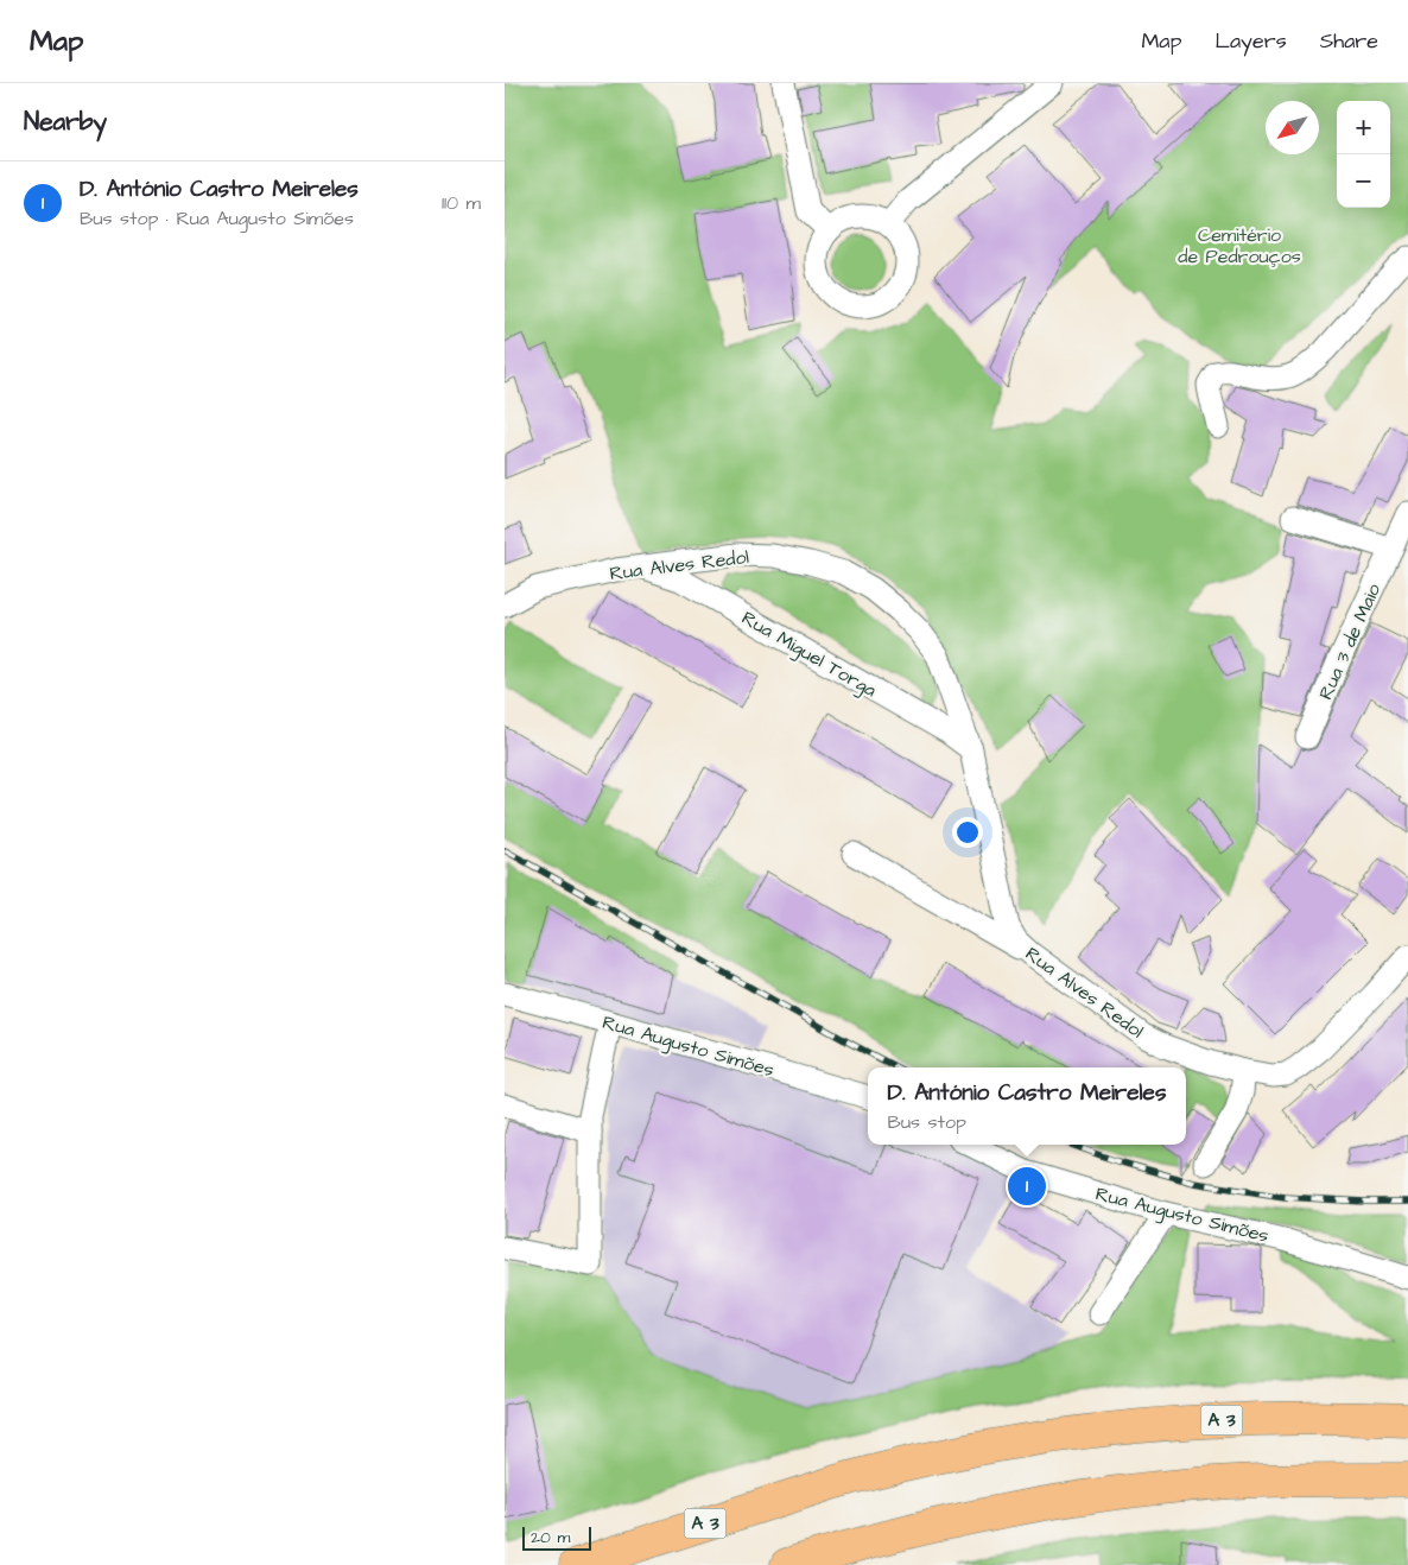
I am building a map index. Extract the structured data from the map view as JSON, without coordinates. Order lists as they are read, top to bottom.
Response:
{
  "streets": {
    "highway": ["A 3"],
    "street": [
      "Rua Alves Redol",
      "Rua 3 de Maio",
      "Rua Miguel Torga",
      "Rua Augusto Simões"
    ]
  },
  "crossings": [
    ["Rua Alves Redol", "Rua Miguel Torga"]
  ],
  "parks": ["Cemitério de Pedrouços"],
  "scale_bar": "20 m",
  "north": "bottom left",
  "page": {
    "header": "Map",
    "nav": ["Map", "Layers", "Share"],
    "heading": "Nearby",
    "map_buttons": ["+", "−"],
    "list": [
      {
        "mark": "1",
        "name": "D. António Castro Meireles",
        "note": "Bus stop · Rua Augusto Simões",
        "value": "110 m"
      }
    ],
    "popup": ["D. António Castro Meireles", "Bus stop"],
    "pins": "1",
    "scale": "20 m"
  }
}
